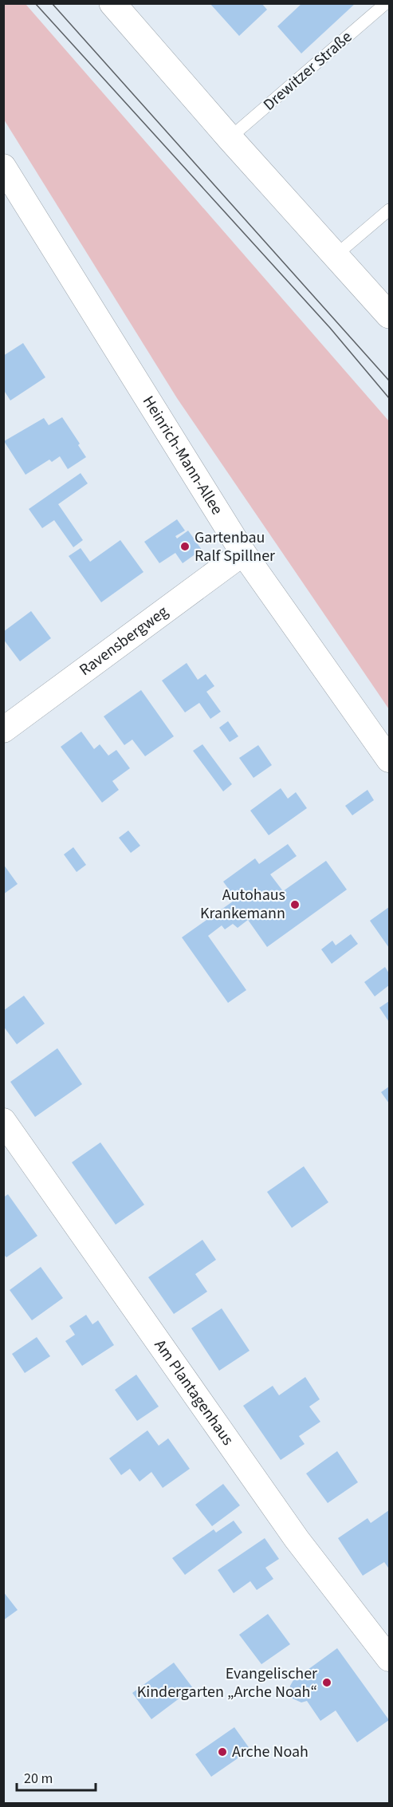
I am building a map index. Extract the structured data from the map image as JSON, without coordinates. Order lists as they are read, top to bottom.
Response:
{
  "streets": {
    "street": ["Heinrich-Mann-Allee", "Ravensbergweg", "Am Plantagenhaus"],
    "lane": ["Drewitzer Straße"]
  },
  "crossings": [
    ["Heinrich-Mann-Allee", "Ravensbergweg"]
  ],
  "places": [
    "Gartenbau Ralf Spillner",
    "Autohaus Krankemann",
    "Evangelischer Kindergarten „Arche Noah“",
    "Arche Noah"
  ],
  "scale_bar": "20 m"
}
